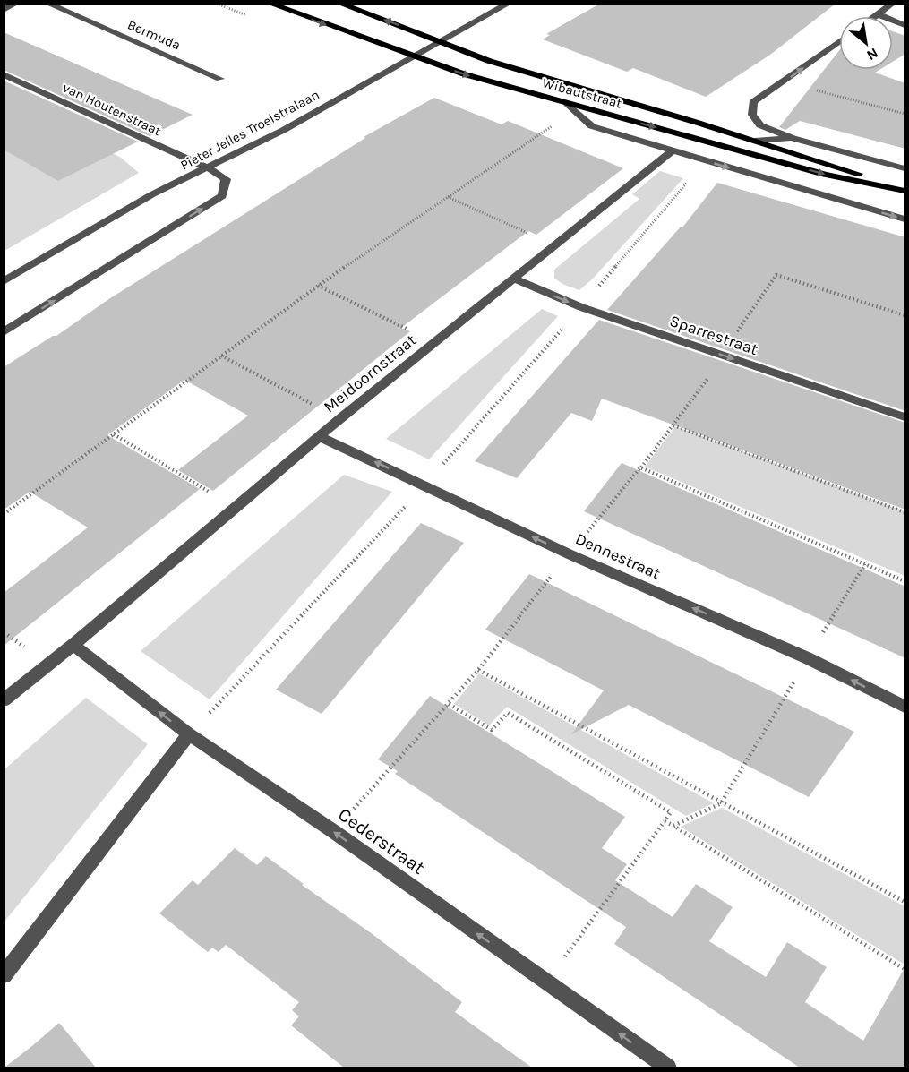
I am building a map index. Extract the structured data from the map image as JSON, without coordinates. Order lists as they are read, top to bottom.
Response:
{
  "streets": {
    "main road": ["Wibautstraat"],
    "street": [
      "Bermuda",
      "van Houtenstraat",
      "Pieter Jelles Troelstralaan",
      "Sparrestraat",
      "Meidoornstraat",
      "Dennestraat",
      "Cederstraat"
    ]
  },
  "crossings": [
    ["Wibautstraat", "Pieter Jelles Troelstralaan"],
    ["van Houtenstraat", "Pieter Jelles Troelstralaan"],
    ["Sparrestraat", "Meidoornstraat"],
    ["Meidoornstraat", "Dennestraat"],
    ["Meidoornstraat", "Cederstraat"]
  ],
  "one_way": ["Sparrestraat", "Dennestraat", "Cederstraat"],
  "north": "bottom right"
}
